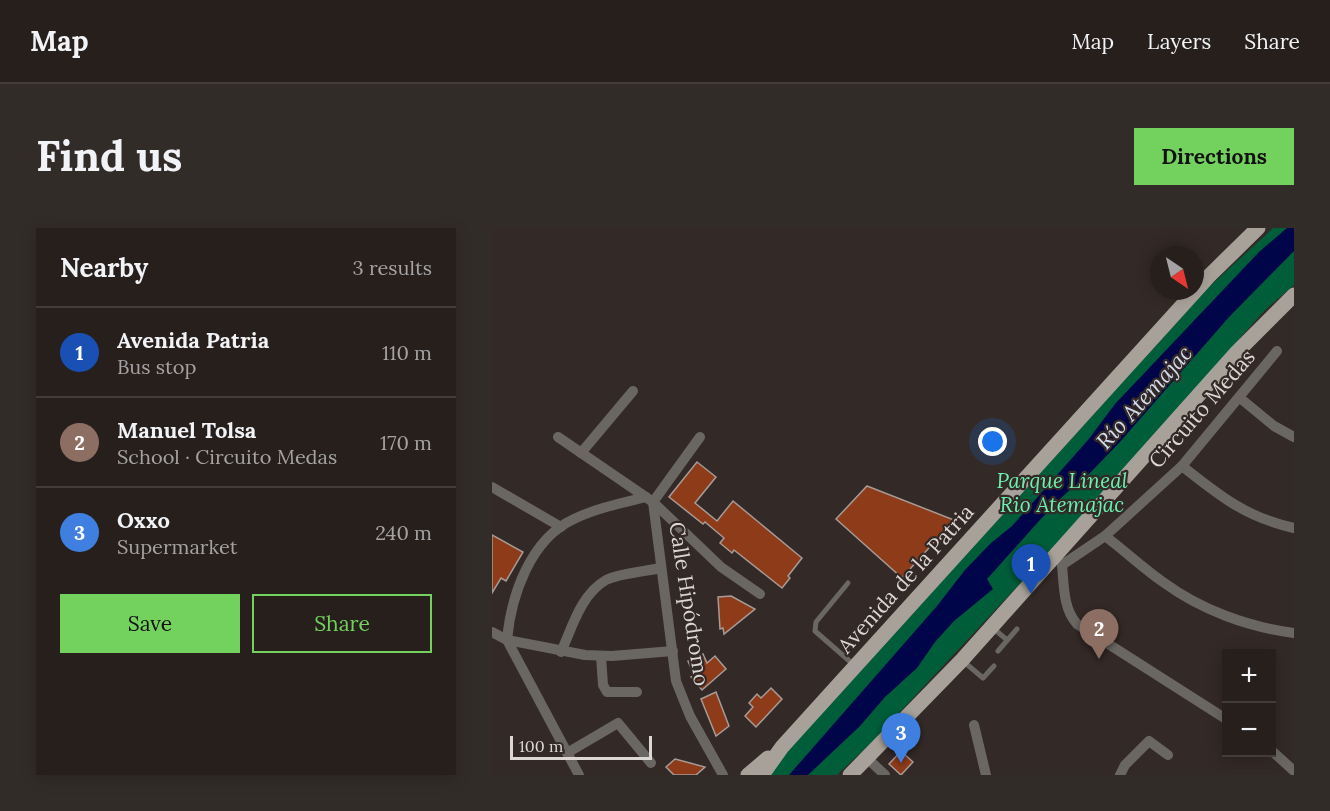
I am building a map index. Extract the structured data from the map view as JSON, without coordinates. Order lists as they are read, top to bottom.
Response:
{
  "streets": {
    "main road": ["Avenida de la Patria"],
    "street": ["Circuito Medas", "Calle Hipódromo"]
  },
  "water": ["Río Atemajac"],
  "parks": ["Parque Lineal Rio Atemajac"],
  "scale_bar": "100 m",
  "north": "bottom right",
  "page": {
    "header": "Map",
    "nav": ["Map", "Layers", "Share"],
    "buttons": [
      "Directions",
      ["Save", "Share"]
    ],
    "title": "Find us",
    "heading": ["Nearby", "3 results"],
    "list": [
      {
        "mark": "1",
        "name": "Avenida Patria",
        "note": "Bus stop",
        "value": "110 m"
      },
      {
        "mark": "2",
        "name": "Manuel Tolsa",
        "note": "School · Circuito Medas",
        "value": "170 m"
      },
      {
        "mark": "3",
        "name": "Oxxo",
        "note": "Supermarket",
        "value": "240 m"
      }
    ],
    "pins": ["1", "2", "3"],
    "map_buttons": ["+", "−"],
    "scale": "100 m"
  }
}
